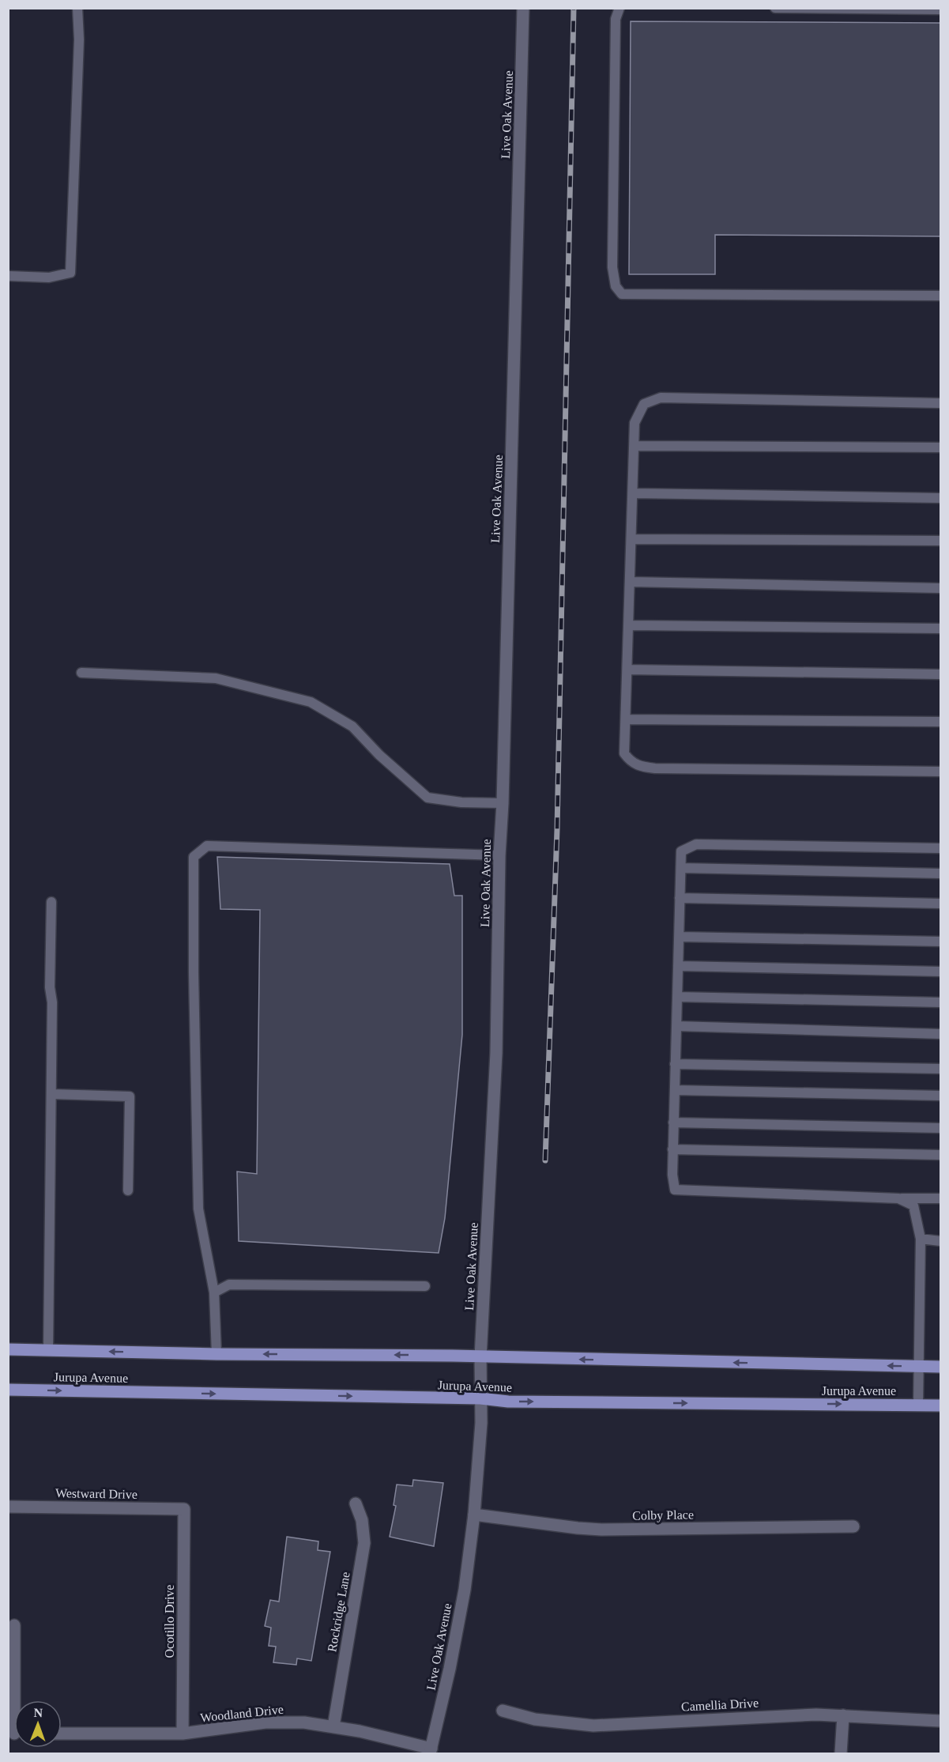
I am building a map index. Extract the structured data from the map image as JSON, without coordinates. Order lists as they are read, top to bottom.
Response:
{
  "streets": {
    "main road": ["Jurupa Avenue"],
    "street": [
      "Live Oak Avenue",
      "Westward Drive",
      "Colby Place",
      "Rockridge Lane",
      "Ocotillo Drive",
      "Camellia Drive",
      "Woodland Drive"
    ]
  },
  "crossings": [
    ["Live Oak Avenue", "Jurupa Avenue"],
    ["Live Oak Avenue", "Colby Place"],
    ["Live Oak Avenue", "Woodland Drive"],
    ["Westward Drive", "Ocotillo Drive"],
    ["Rockridge Lane", "Woodland Drive"],
    ["Ocotillo Drive", "Woodland Drive"]
  ],
  "north": "top"
}
